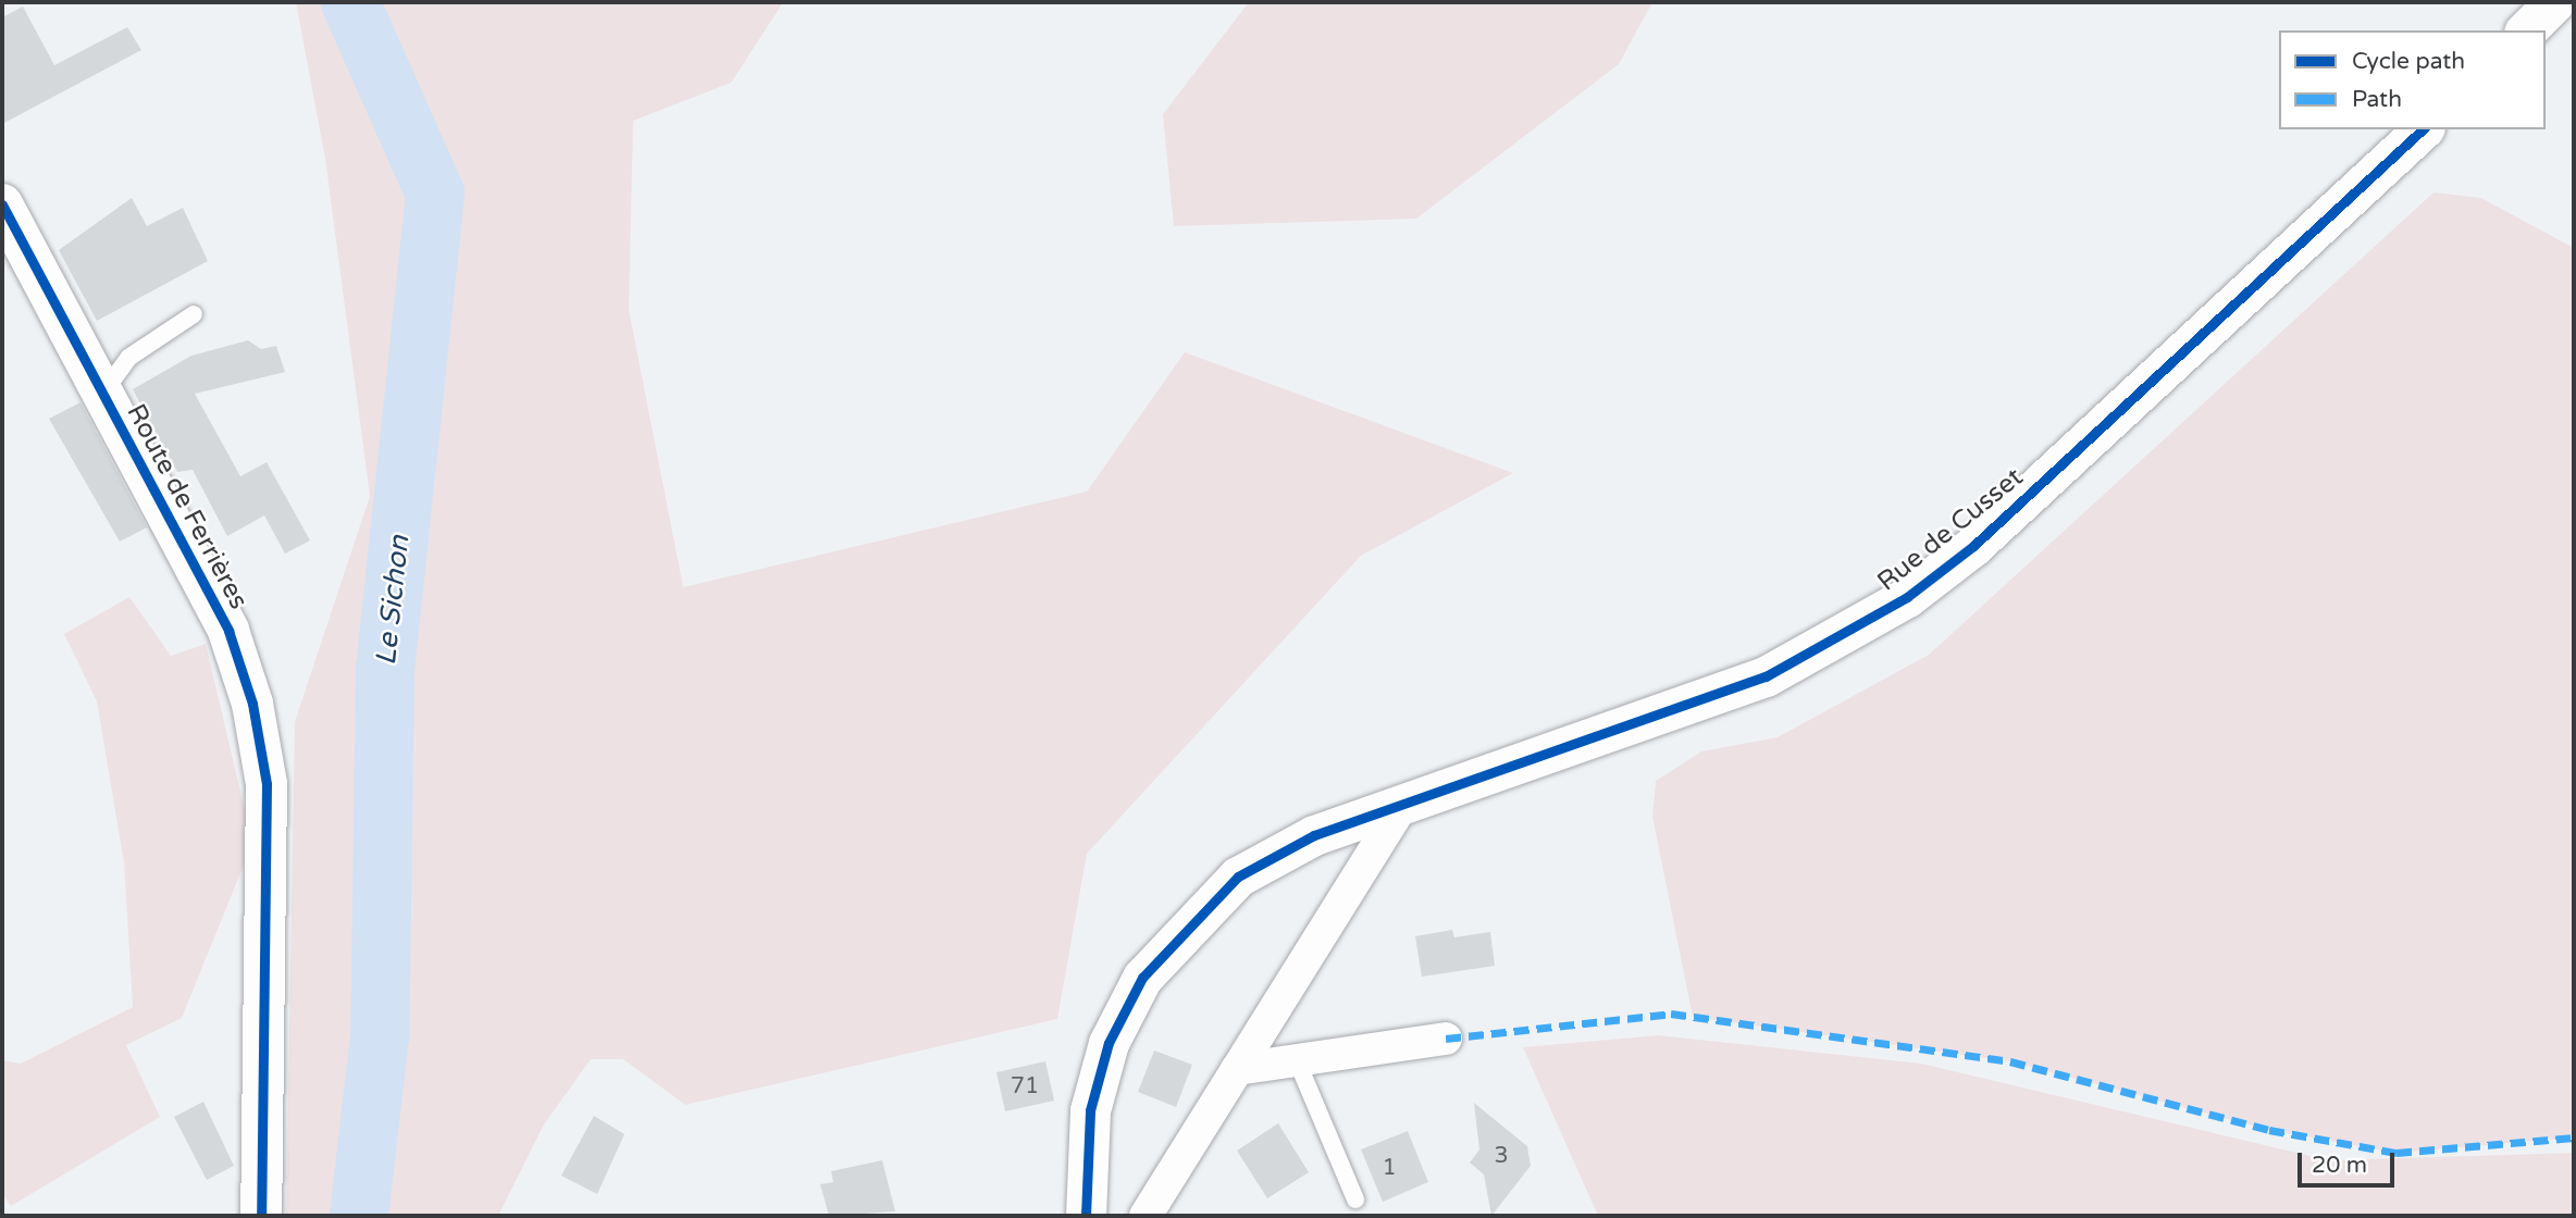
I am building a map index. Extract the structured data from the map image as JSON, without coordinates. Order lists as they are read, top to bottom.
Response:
{
  "streets": {
    "main road": ["Route de Ferrières"],
    "street": ["Rue de Cusset"]
  },
  "water": ["Le Sichon"],
  "house_numbers": ["71", "3", "1"],
  "legend": ["Cycle path", "Path"],
  "scale_bar": "20 m"
}
